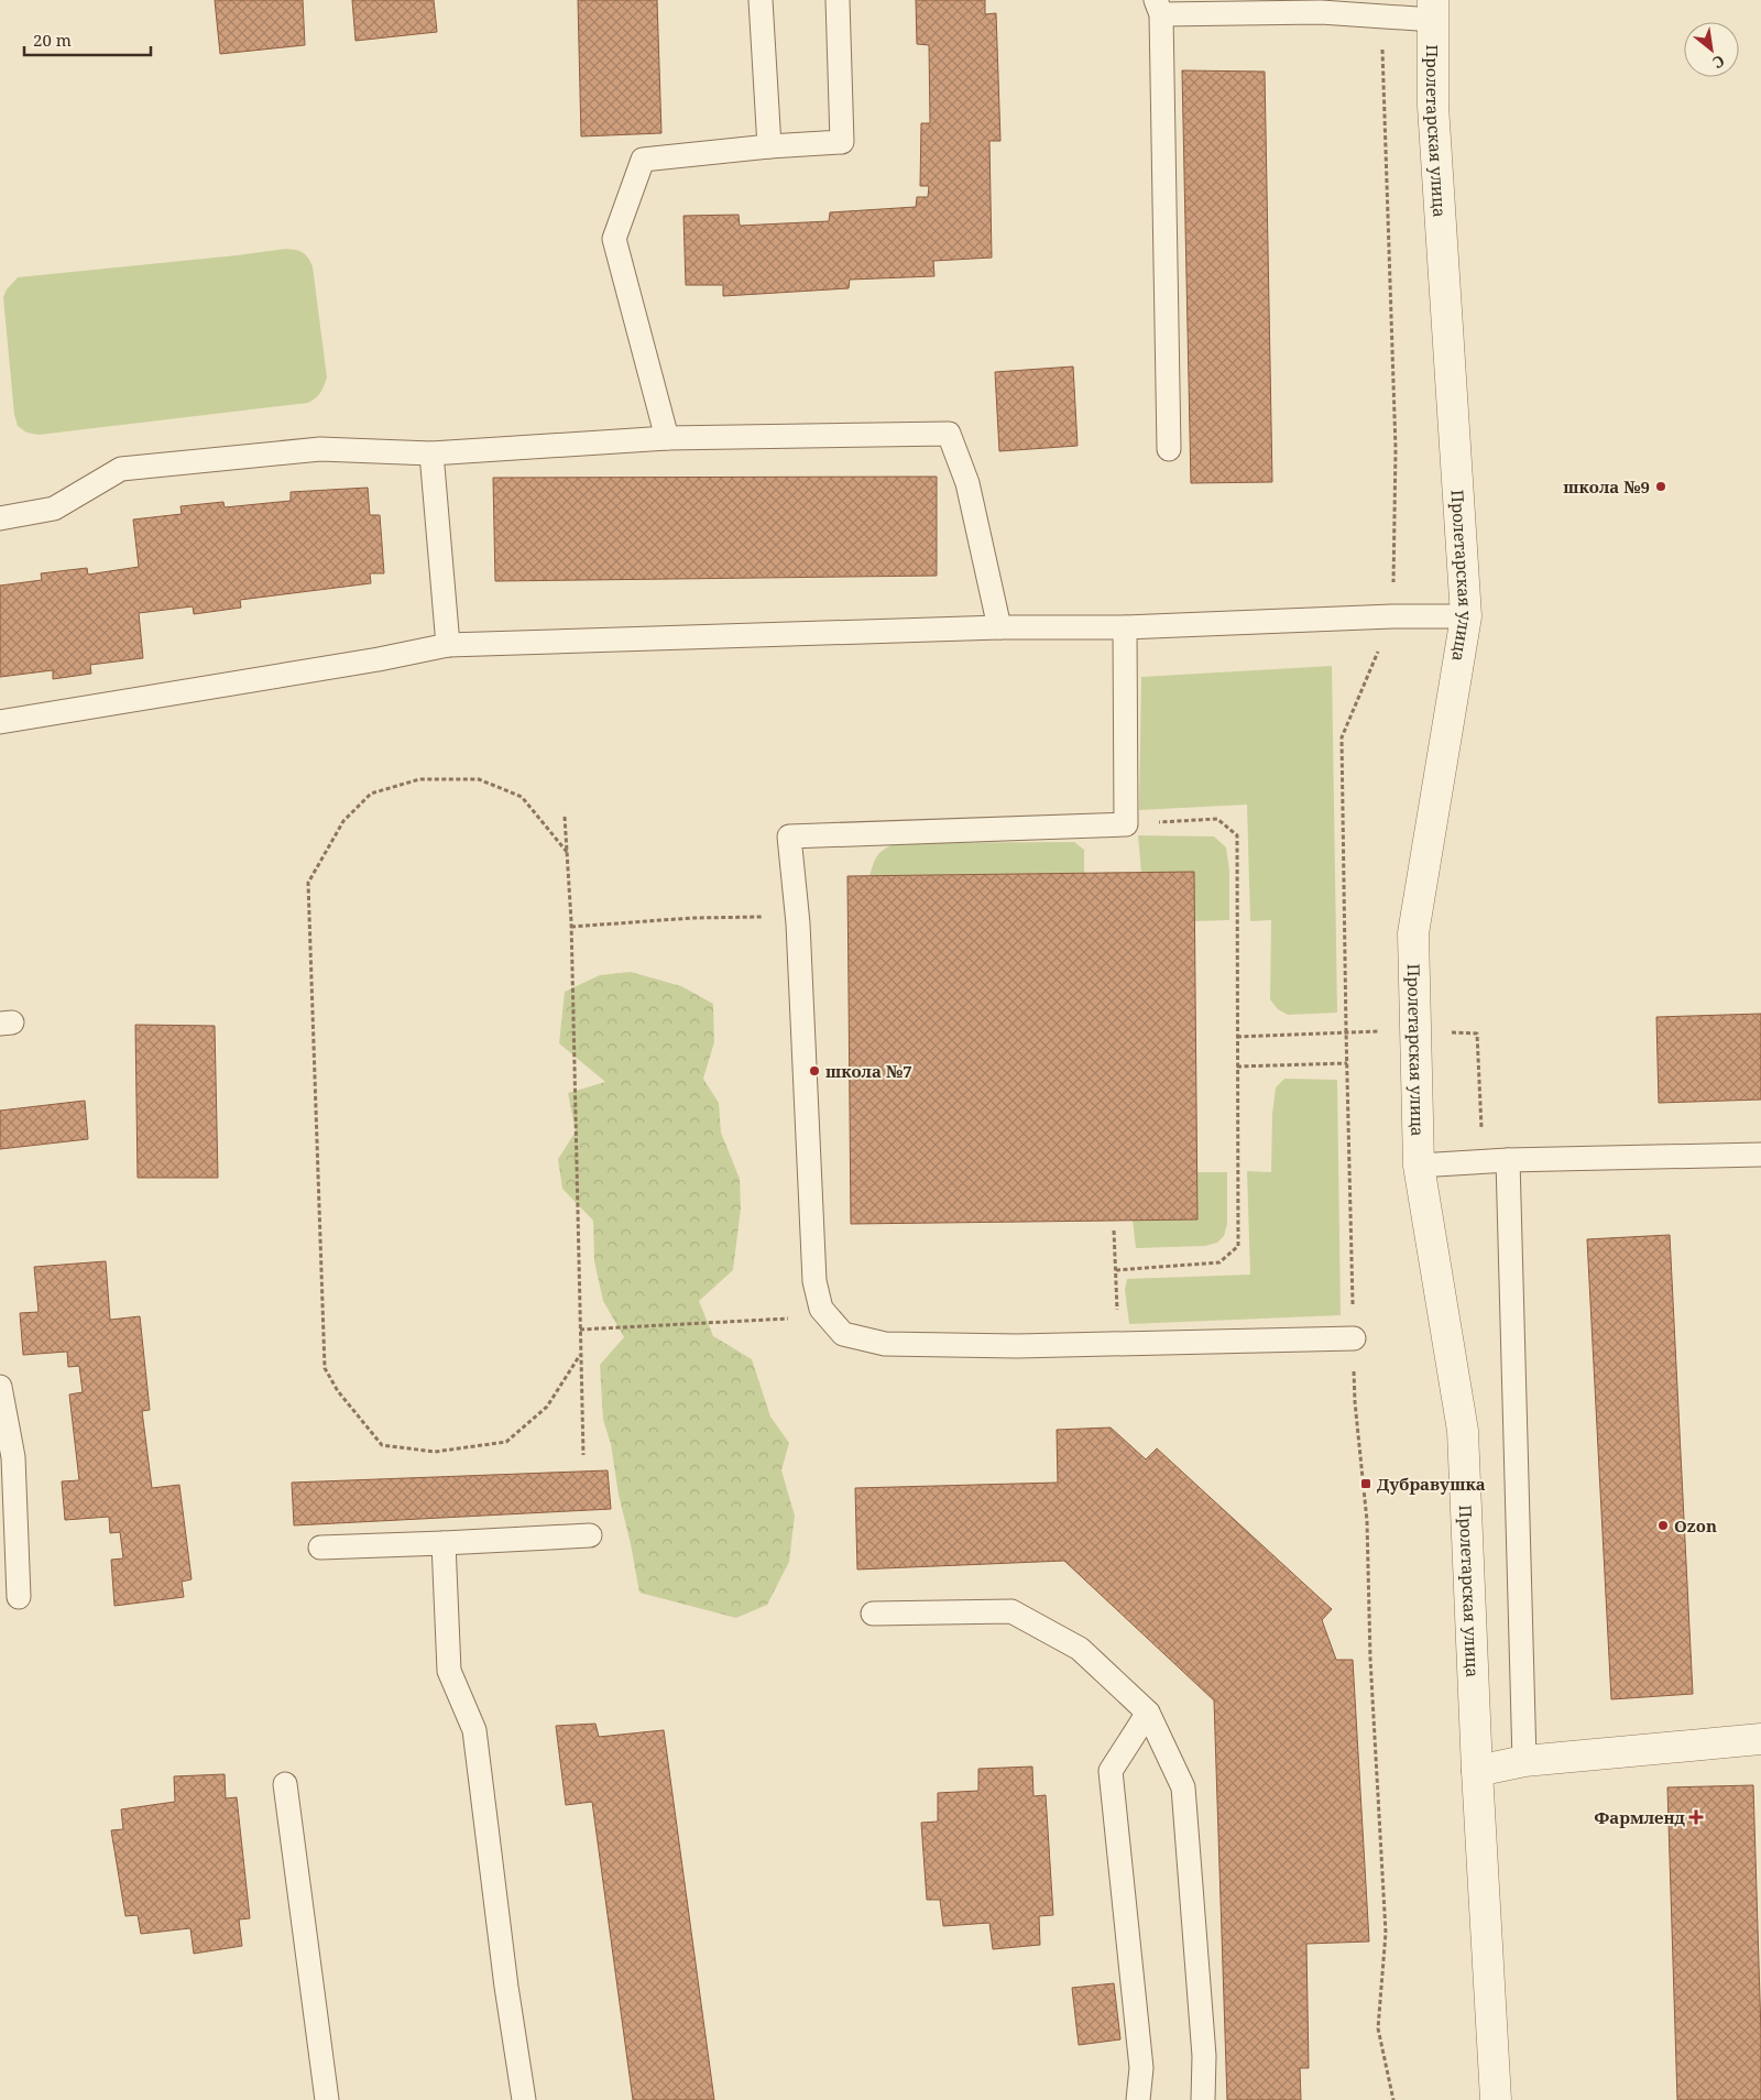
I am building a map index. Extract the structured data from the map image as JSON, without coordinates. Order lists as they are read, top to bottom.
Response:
{
  "streets": {
    "street": ["Пролетарская улица"]
  },
  "places": {
    "other": ["школа №9", "школа №7", "Ozon"],
    "transit": ["Дубравушка"],
    "health": ["Фармленд"]
  },
  "scale_bar": "20 m",
  "north": "bottom right"
}
